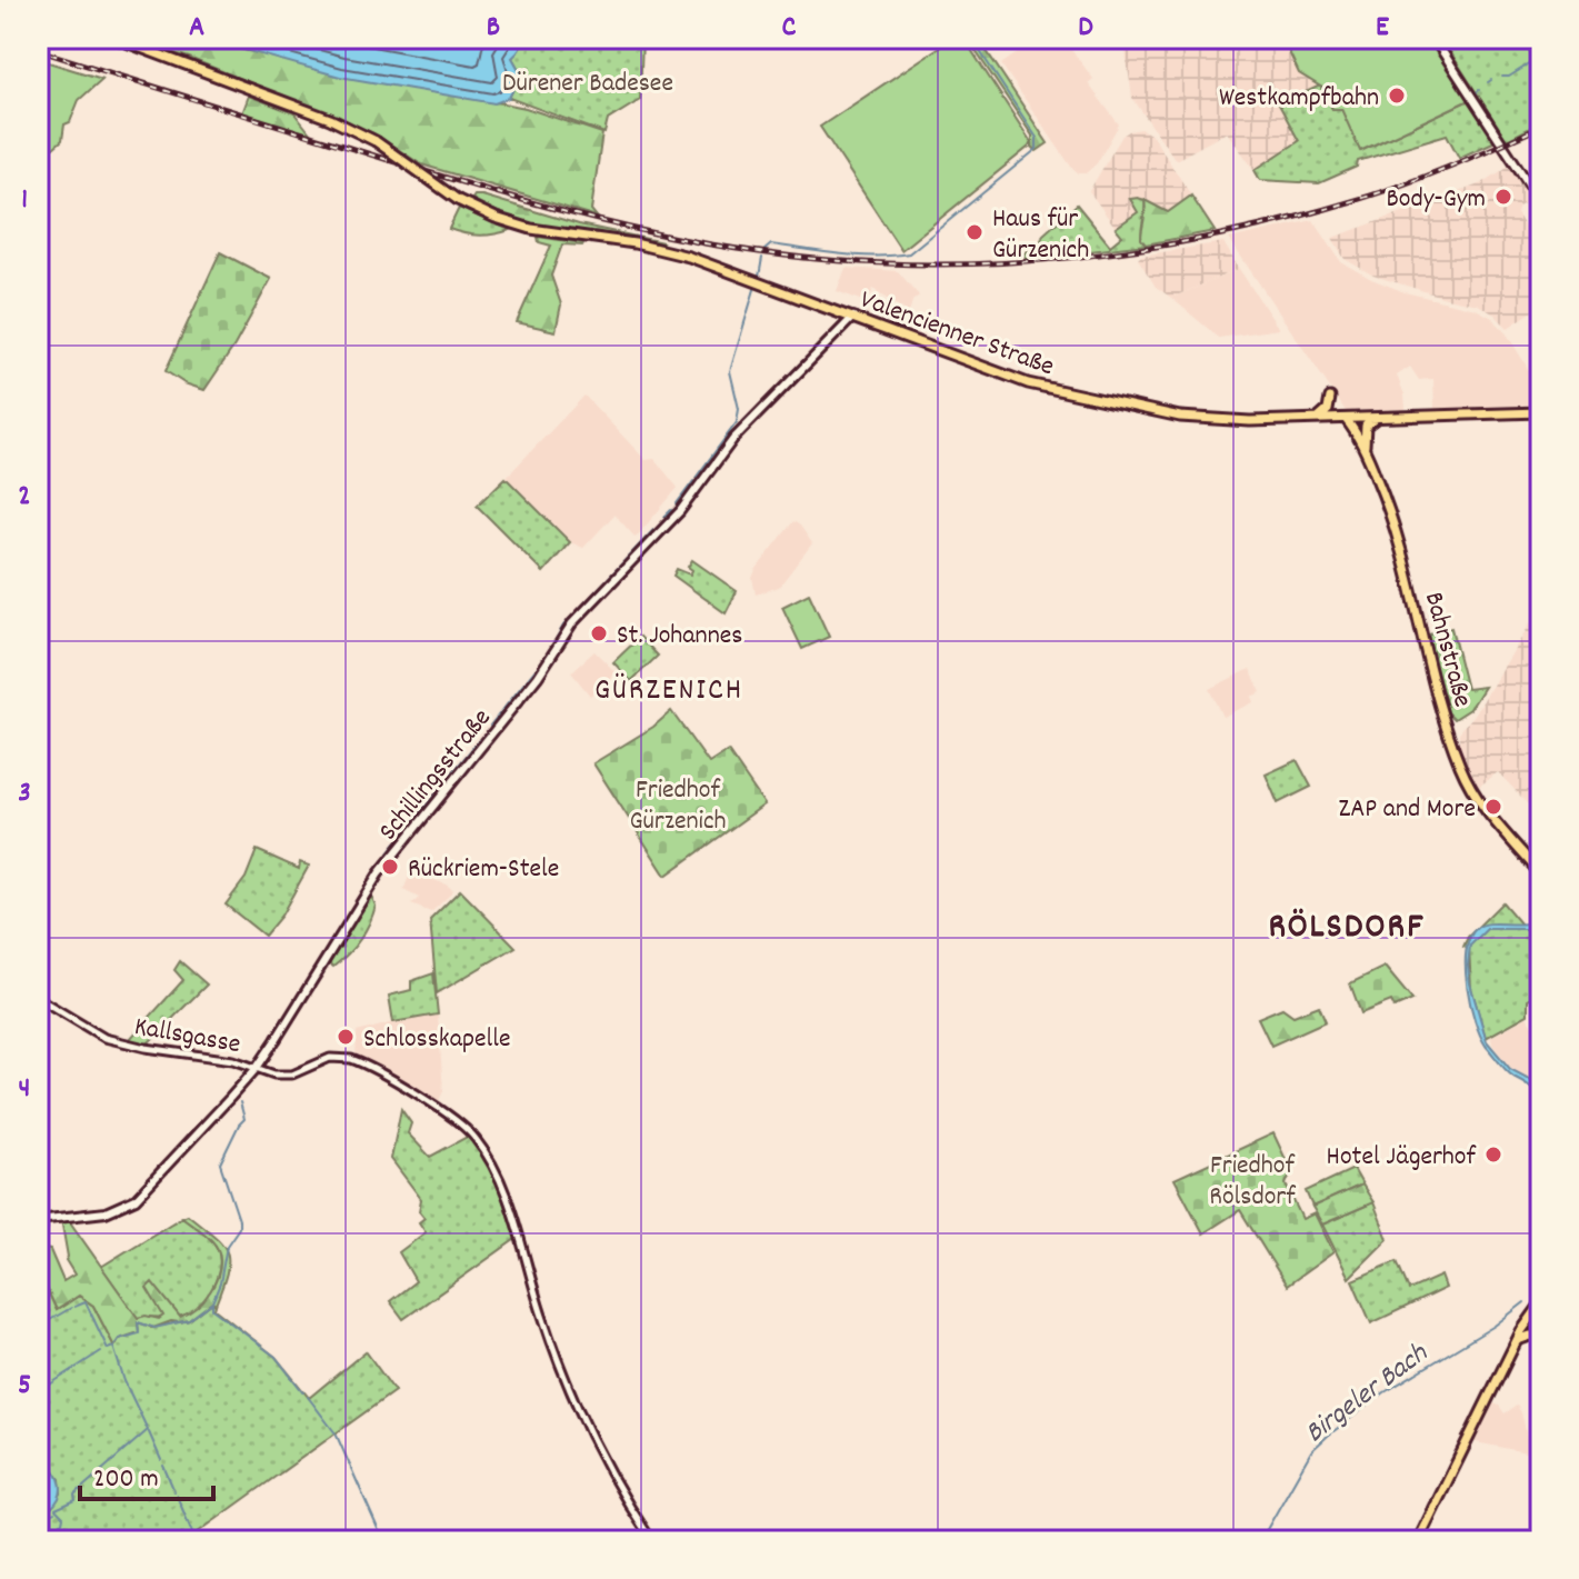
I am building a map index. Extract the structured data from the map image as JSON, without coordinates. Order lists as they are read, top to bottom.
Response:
{
  "streets": {
    "main road": ["Valencienner Straße", "Bahnstraße", "Schillingsstraße"],
    "street": ["Kallsgasse"]
  },
  "crossings": [
    ["Valencienner Straße", "Bahnstraße"],
    ["Valencienner Straße", "Schillingsstraße"],
    ["Schillingsstraße", "Kallsgasse"]
  ],
  "districts": ["GÜRZENICH", "RÖLSDORF"],
  "water": ["Birgeler Bach"],
  "parks": ["Dürener Badesee", "Friedhof Gürzenich", "Friedhof Rölsdorf"],
  "places": [
    "Westkampfbahn",
    "Body-Gym",
    "Haus für Gürzenich",
    "St. Johannes",
    "ZAP and More",
    "Rückriem-Stele",
    "Schlosskapelle",
    "Hotel Jägerhof"
  ],
  "scale_bar": "200 m",
  "grid": {
    "columns": [
      "A",
      "B",
      "C",
      "D",
      "E"
    ],
    "rows": [
      "1",
      "2",
      "3",
      "4",
      "5"
    ]
  }
}
